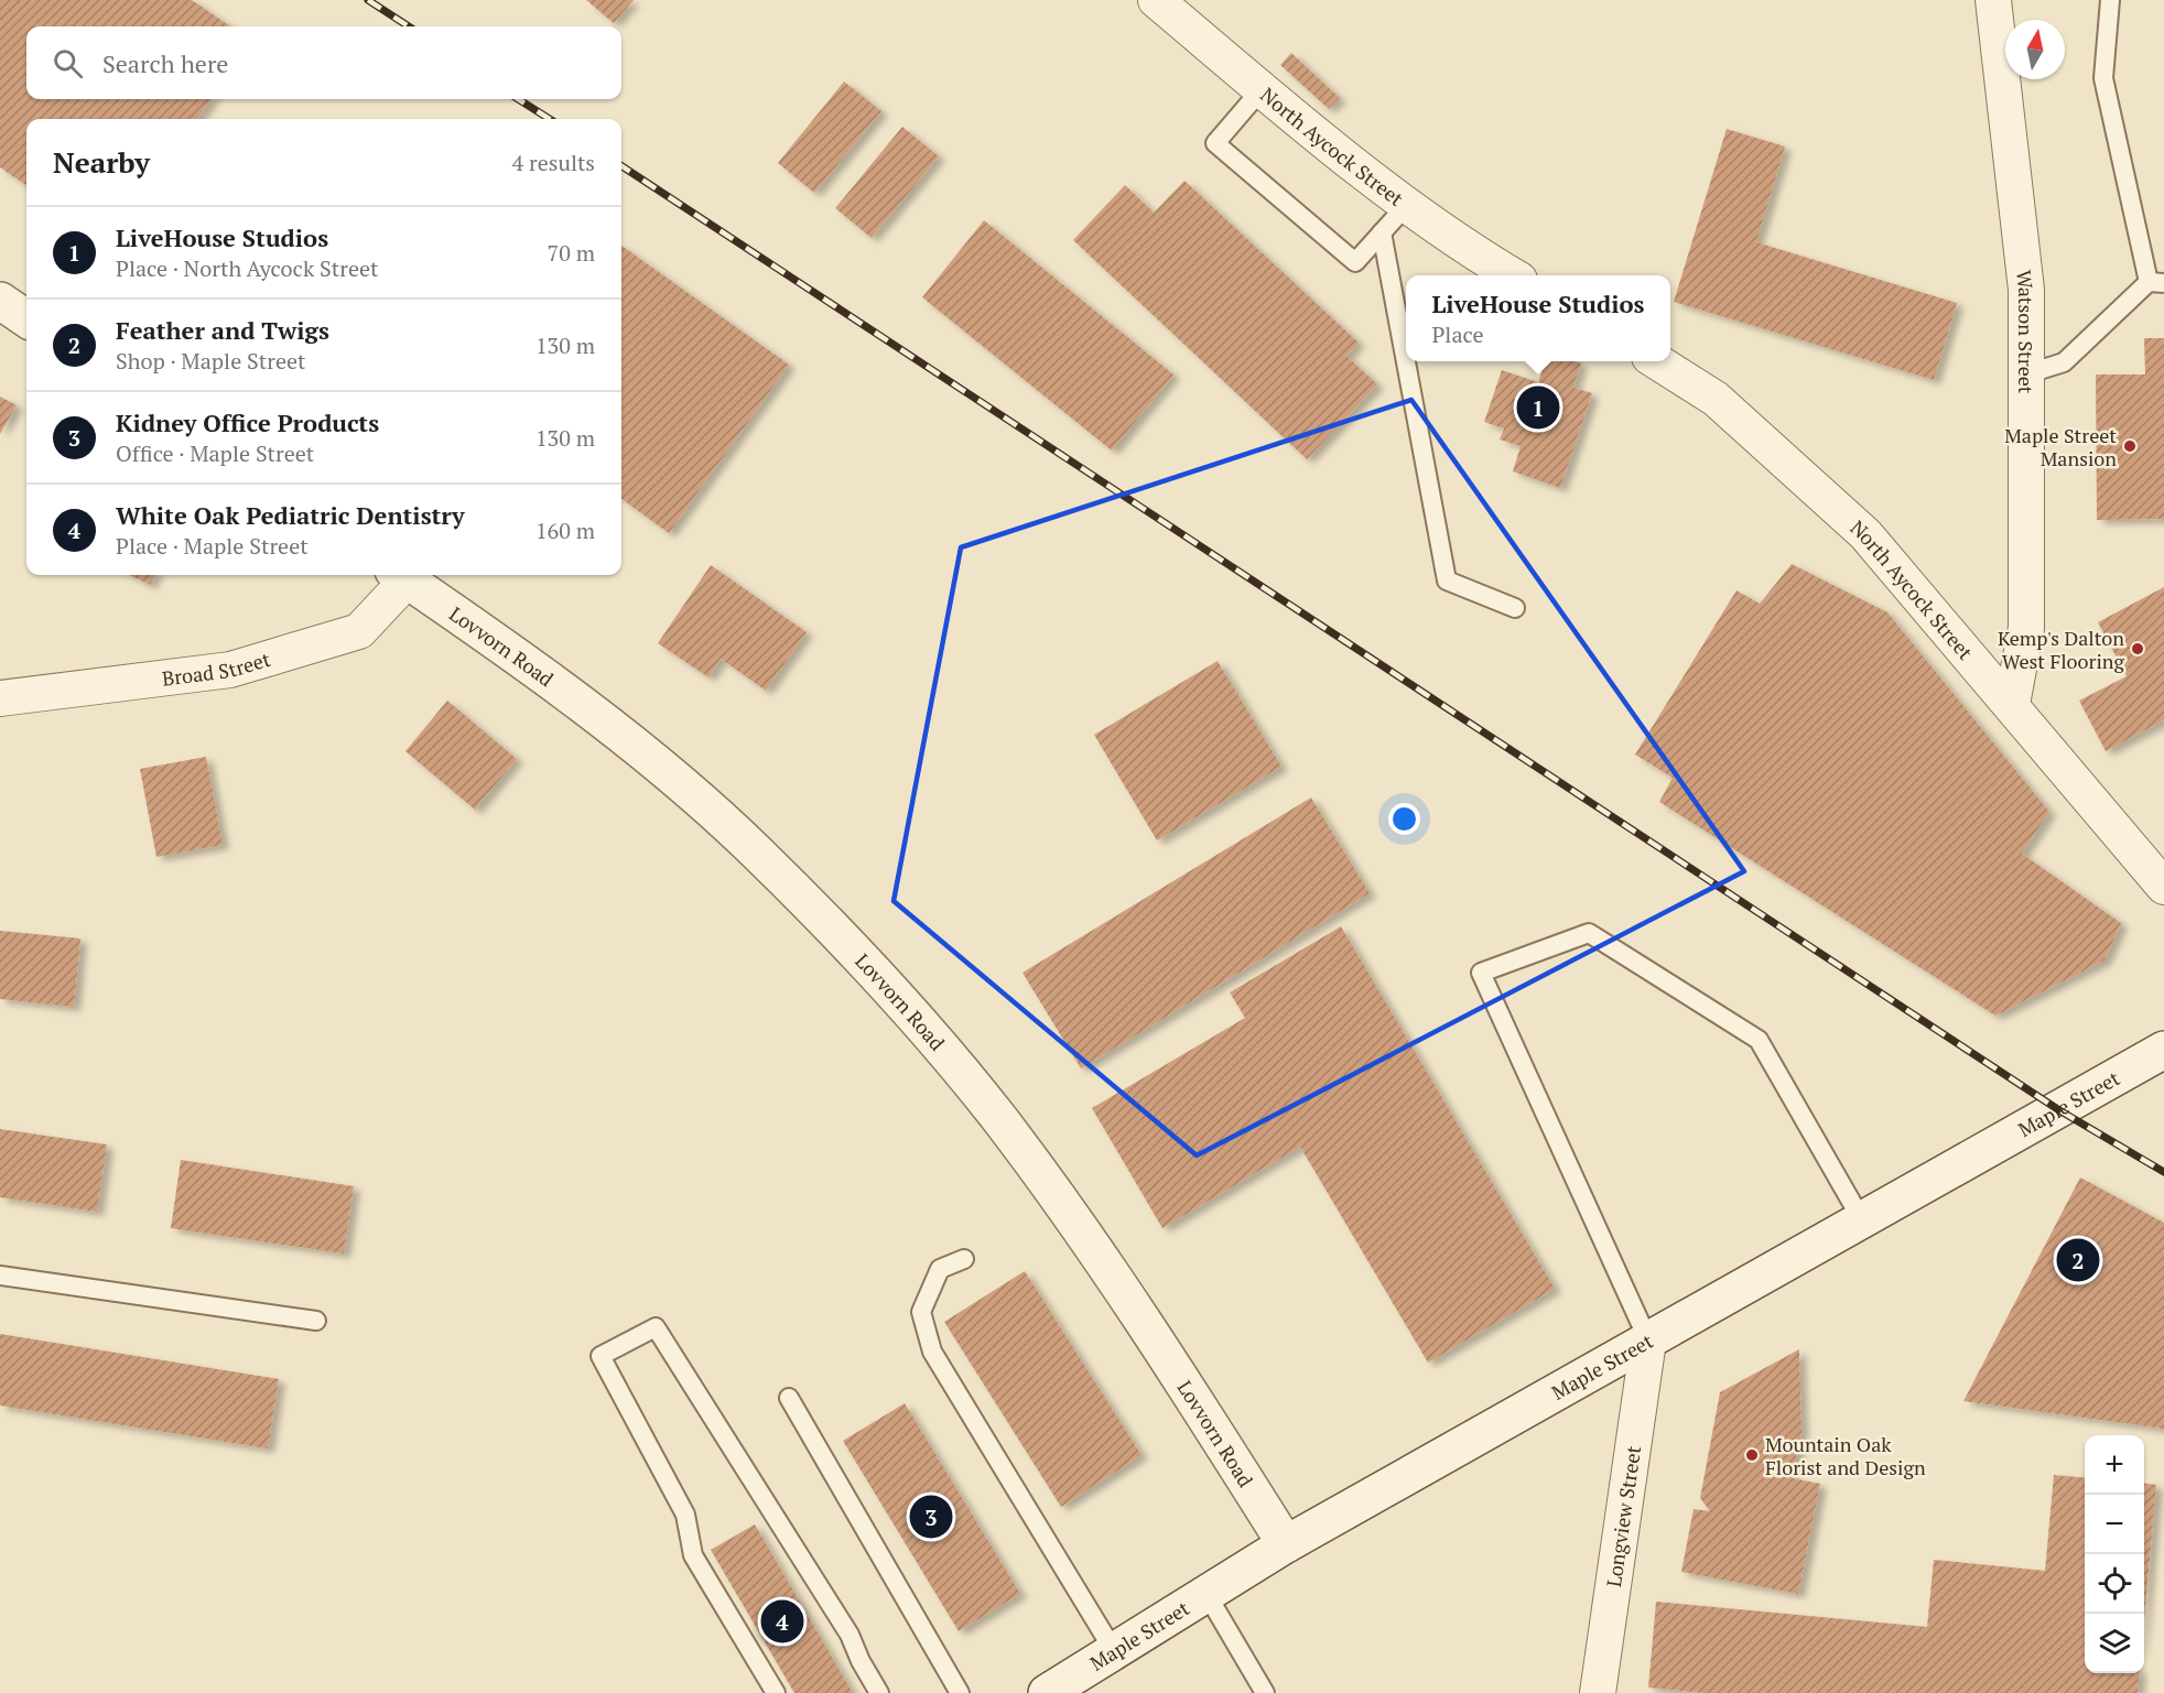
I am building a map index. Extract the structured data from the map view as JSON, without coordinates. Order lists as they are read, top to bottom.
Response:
{
  "streets": {
    "street": [
      "North Aycock Street",
      "Watson Street",
      "Lovvorn Road",
      "Broad Street",
      "Maple Street",
      "Longview Street"
    ]
  },
  "crossings": [
    ["North Aycock Street", "Watson Street"],
    ["Lovvorn Road", "Broad Street"],
    ["Lovvorn Road", "Maple Street"],
    ["Maple Street", "Longview Street"]
  ],
  "places": ["Maple Street Mansion", "Kemp's Dalton West Flooring", "Mountain Oak Florist and Design"],
  "north": "top",
  "page": {
    "search": "Search here",
    "heading": ["Nearby", "4 results"],
    "list": [
      {
        "mark": "1",
        "name": "LiveHouse Studios",
        "note": "Place · North Aycock Street",
        "value": "70 m"
      },
      {
        "mark": "2",
        "name": "Feather and Twigs",
        "note": "Shop · Maple Street",
        "value": "130 m"
      },
      {
        "mark": "3",
        "name": "Kidney Office Products",
        "note": "Office · Maple Street",
        "value": "130 m"
      },
      {
        "mark": "4",
        "name": "White Oak Pediatric Dentistry",
        "note": "Place · Maple Street",
        "value": "160 m"
      }
    ],
    "popup": ["LiveHouse Studios", "Place"],
    "pins": [
      "1",
      "2",
      "3",
      "4"
    ],
    "map_buttons": ["+", "−"]
  }
}
